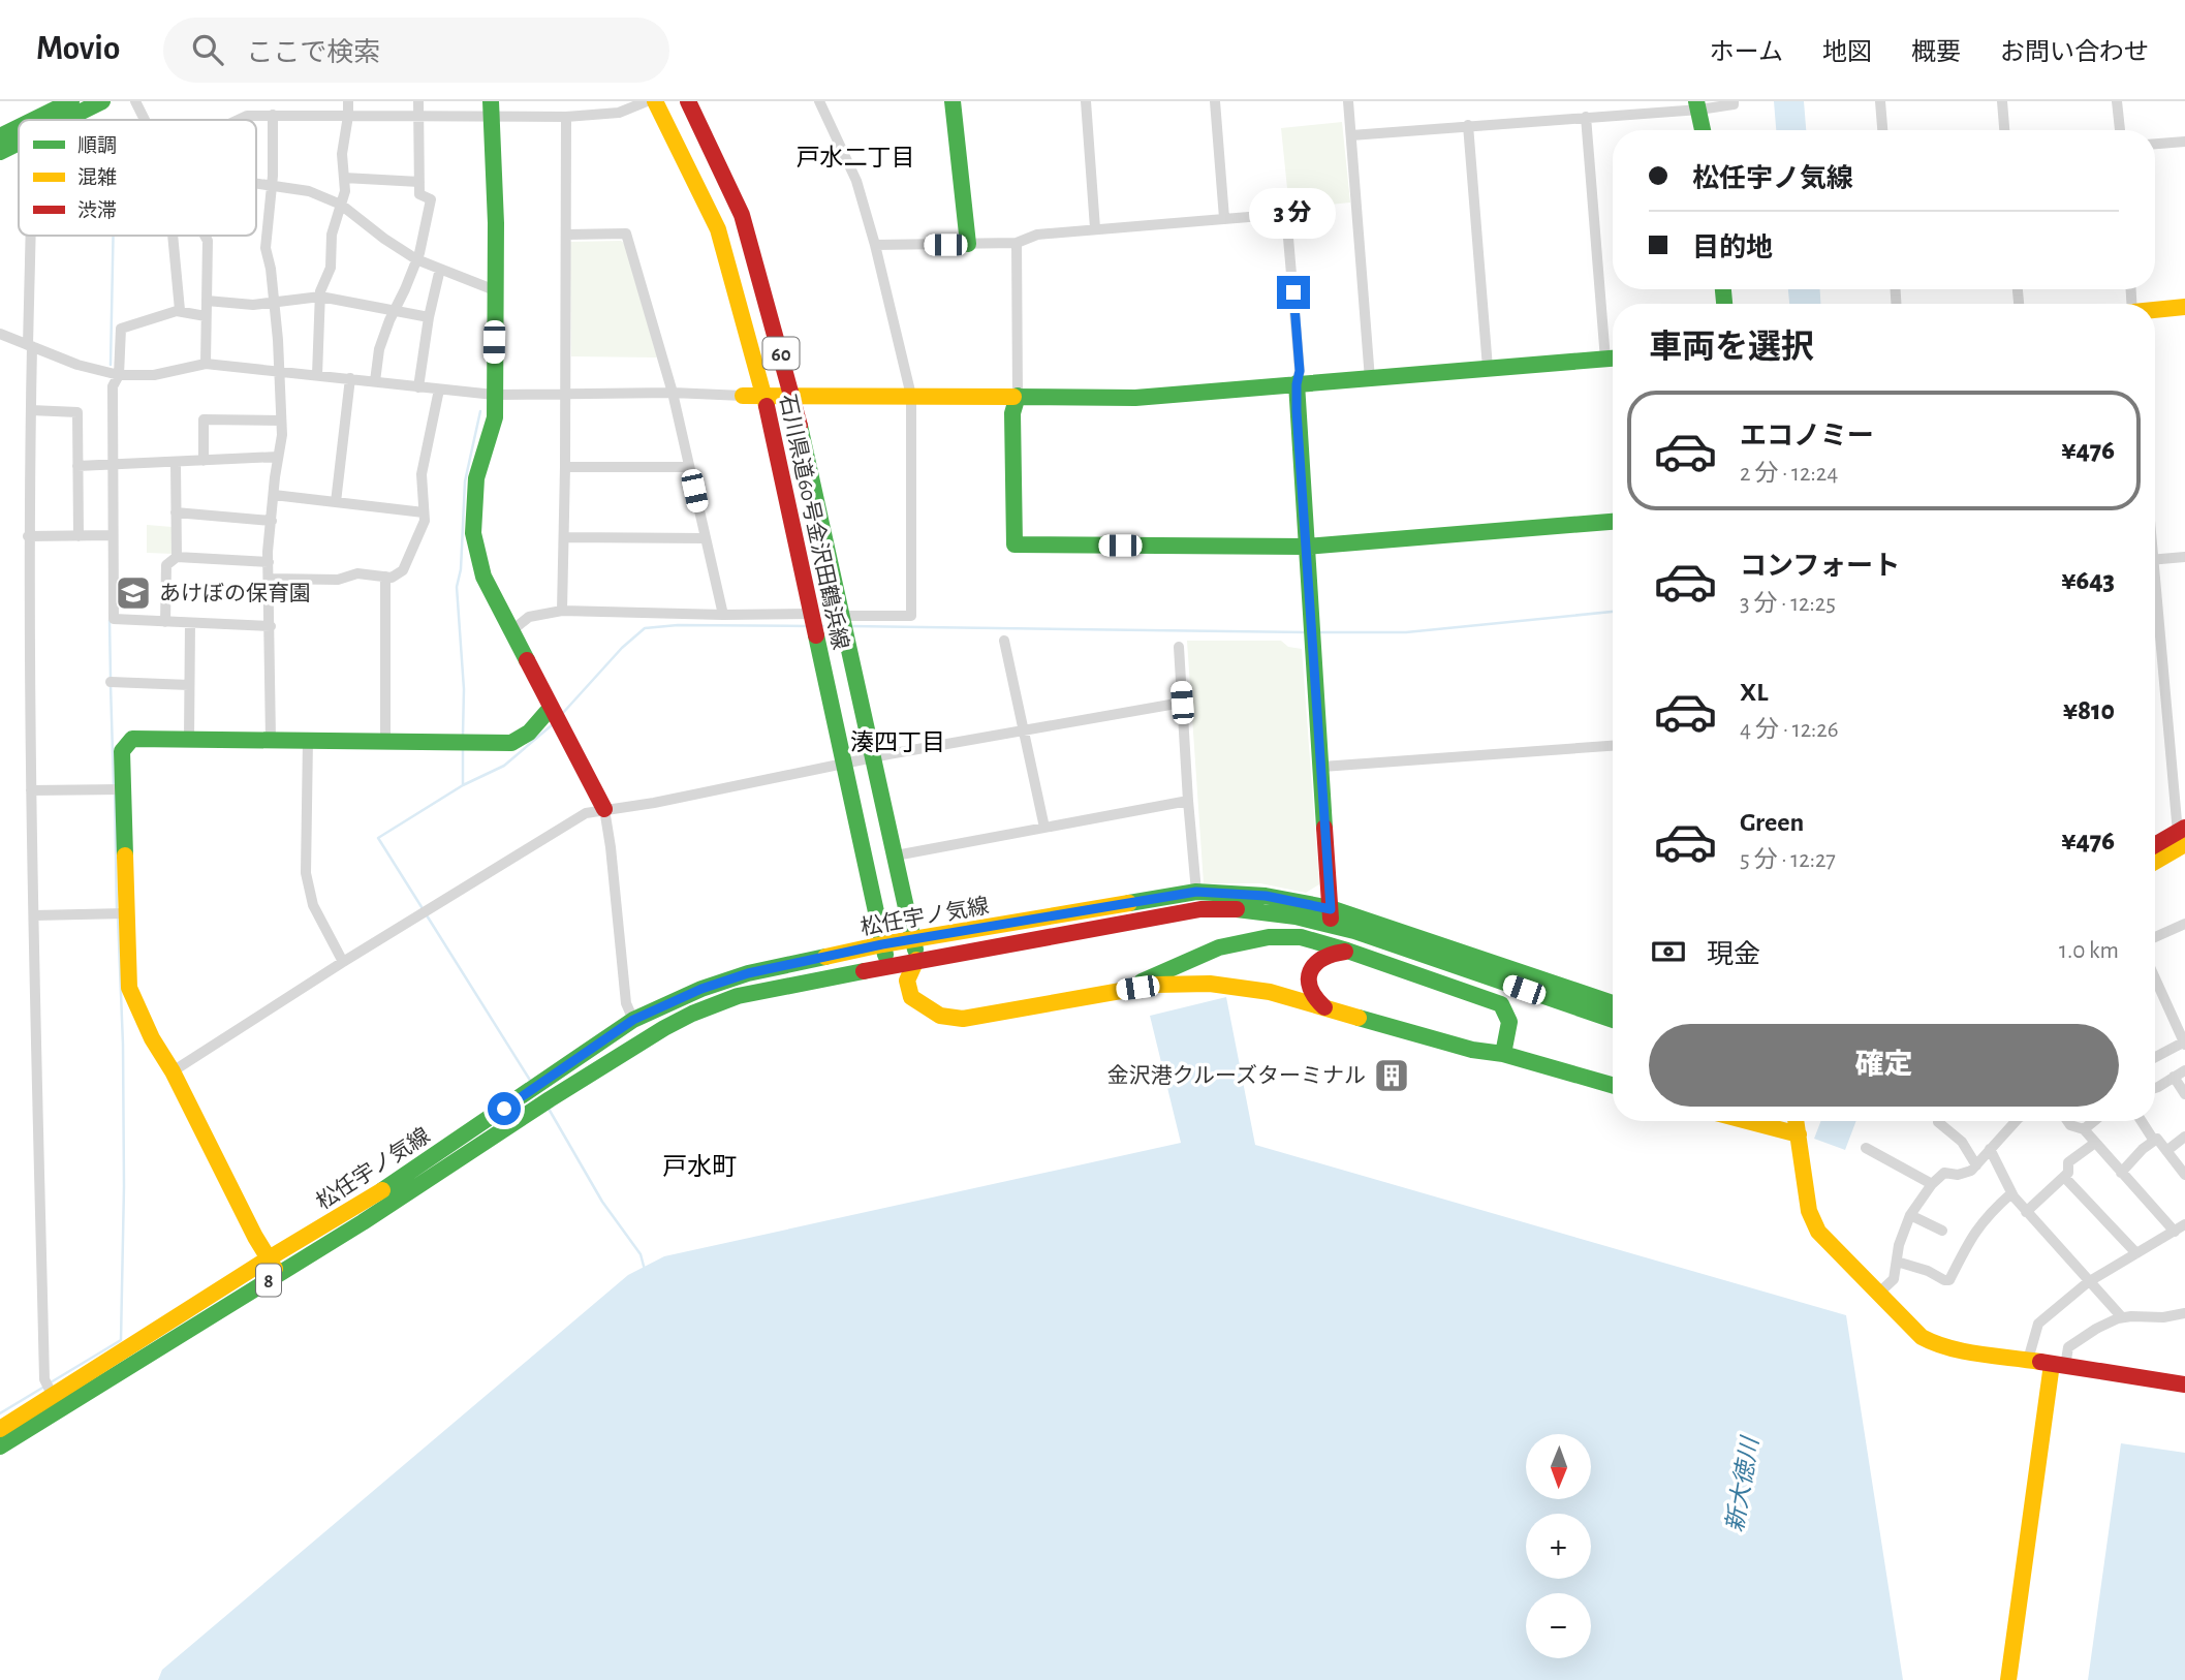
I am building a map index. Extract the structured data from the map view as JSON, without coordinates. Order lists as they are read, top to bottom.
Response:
{
  "streets": {
    "street": [
      "60",
      "石川県道60号金沢田鶴浜線",
      "松任宇ノ気線",
      "8"
    ]
  },
  "crossings": [
    ["石川県道60号金沢田鶴浜線", "松任宇ノ気線"]
  ],
  "districts": ["戸水二丁目", "湊四丁目", "戸水町"],
  "water": ["新大徳川"],
  "places": {
    "school or university": ["あけぼの保育園"],
    "building": ["金沢港クルーズターミナル"]
  },
  "legend": ["順調", "混雑", "渋滞"],
  "north": "bottom",
  "page": {
    "header": "Movio",
    "search": "ここで検索",
    "nav": [
      "ホーム",
      "地図",
      "概要",
      "お問い合わせ"
    ],
    "banner": ["松任宇ノ気線", "目的地"],
    "bubble": "3 分",
    "heading": "車両を選択",
    "list": [
      {
        "name": "エコノミー",
        "note": "2 分 · 12:24",
        "value": "¥476"
      },
      {
        "name": "コンフォート",
        "note": "3 分 · 12:25",
        "value": "¥643"
      },
      {
        "name": "XL",
        "note": "4 分 · 12:26",
        "value": "¥810"
      },
      {
        "name": "Green",
        "note": "5 分 · 12:27",
        "value": "¥476"
      }
    ],
    "pay": ["現金", "1.0 km"],
    "buttons": "確定",
    "map_buttons": ["+", "−"]
  }
}
